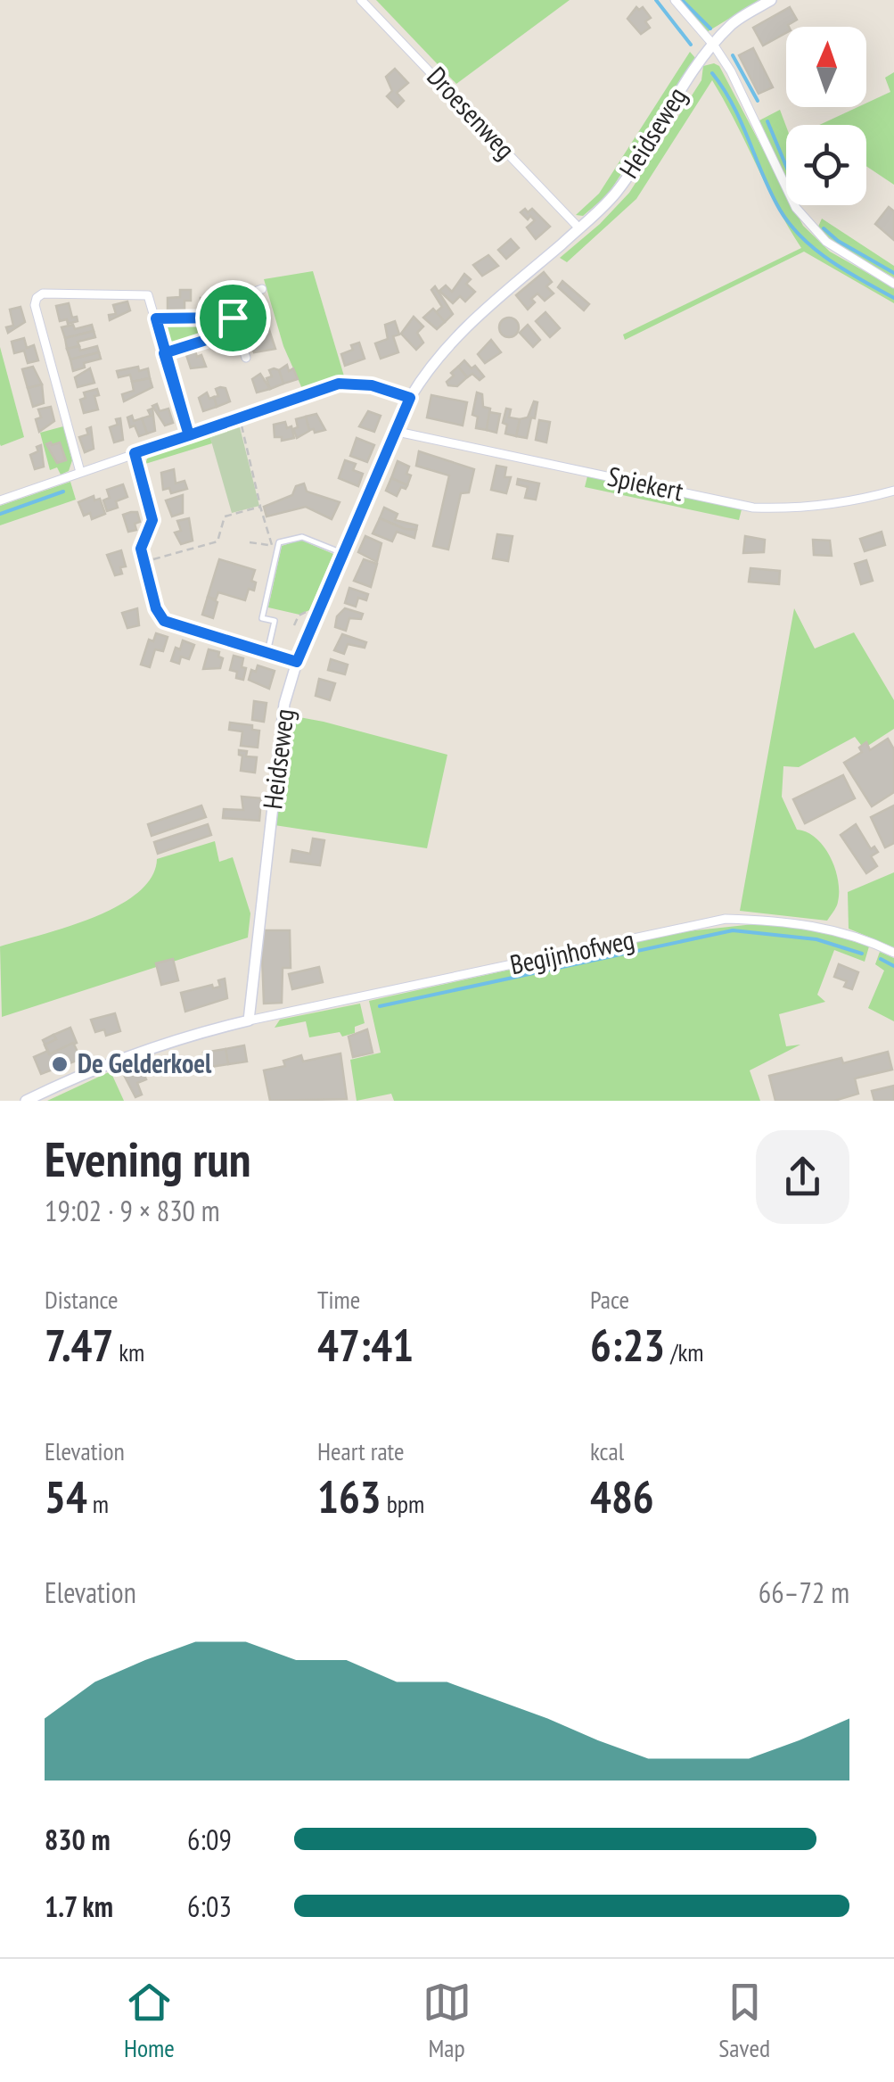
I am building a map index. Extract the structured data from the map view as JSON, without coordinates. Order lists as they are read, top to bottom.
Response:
{
  "streets": {
    "street": [
      "Droesenweg",
      "Heidseweg",
      "Spiekert",
      "Begijnhofweg"
    ]
  },
  "crossings": [
    ["Droesenweg", "Heidseweg"],
    ["Heidseweg", "Spiekert"],
    ["Heidseweg", "Begijnhofweg"]
  ],
  "places": ["De Gelderkoel"],
  "north": "top",
  "page": {
    "heading": ["Evening run", "19:02 · 9 × 830 m"],
    "stats": [
      ["Distance", "7.47 km"],
      ["Time", "47:41"],
      ["Pace", "6:23 /km"],
      ["Elevation", "54 m"],
      ["Heart rate", "163 bpm"],
      ["kcal", "486"]
    ],
    "chart": ["Elevation", "66–72 m"],
    "list": [
      {
        "name": "830 m",
        "note": "6:09"
      },
      {
        "name": "1.7 km",
        "note": "6:03"
      }
    ],
    "tabs": ["Home", "Map", "Saved"]
  }
}
